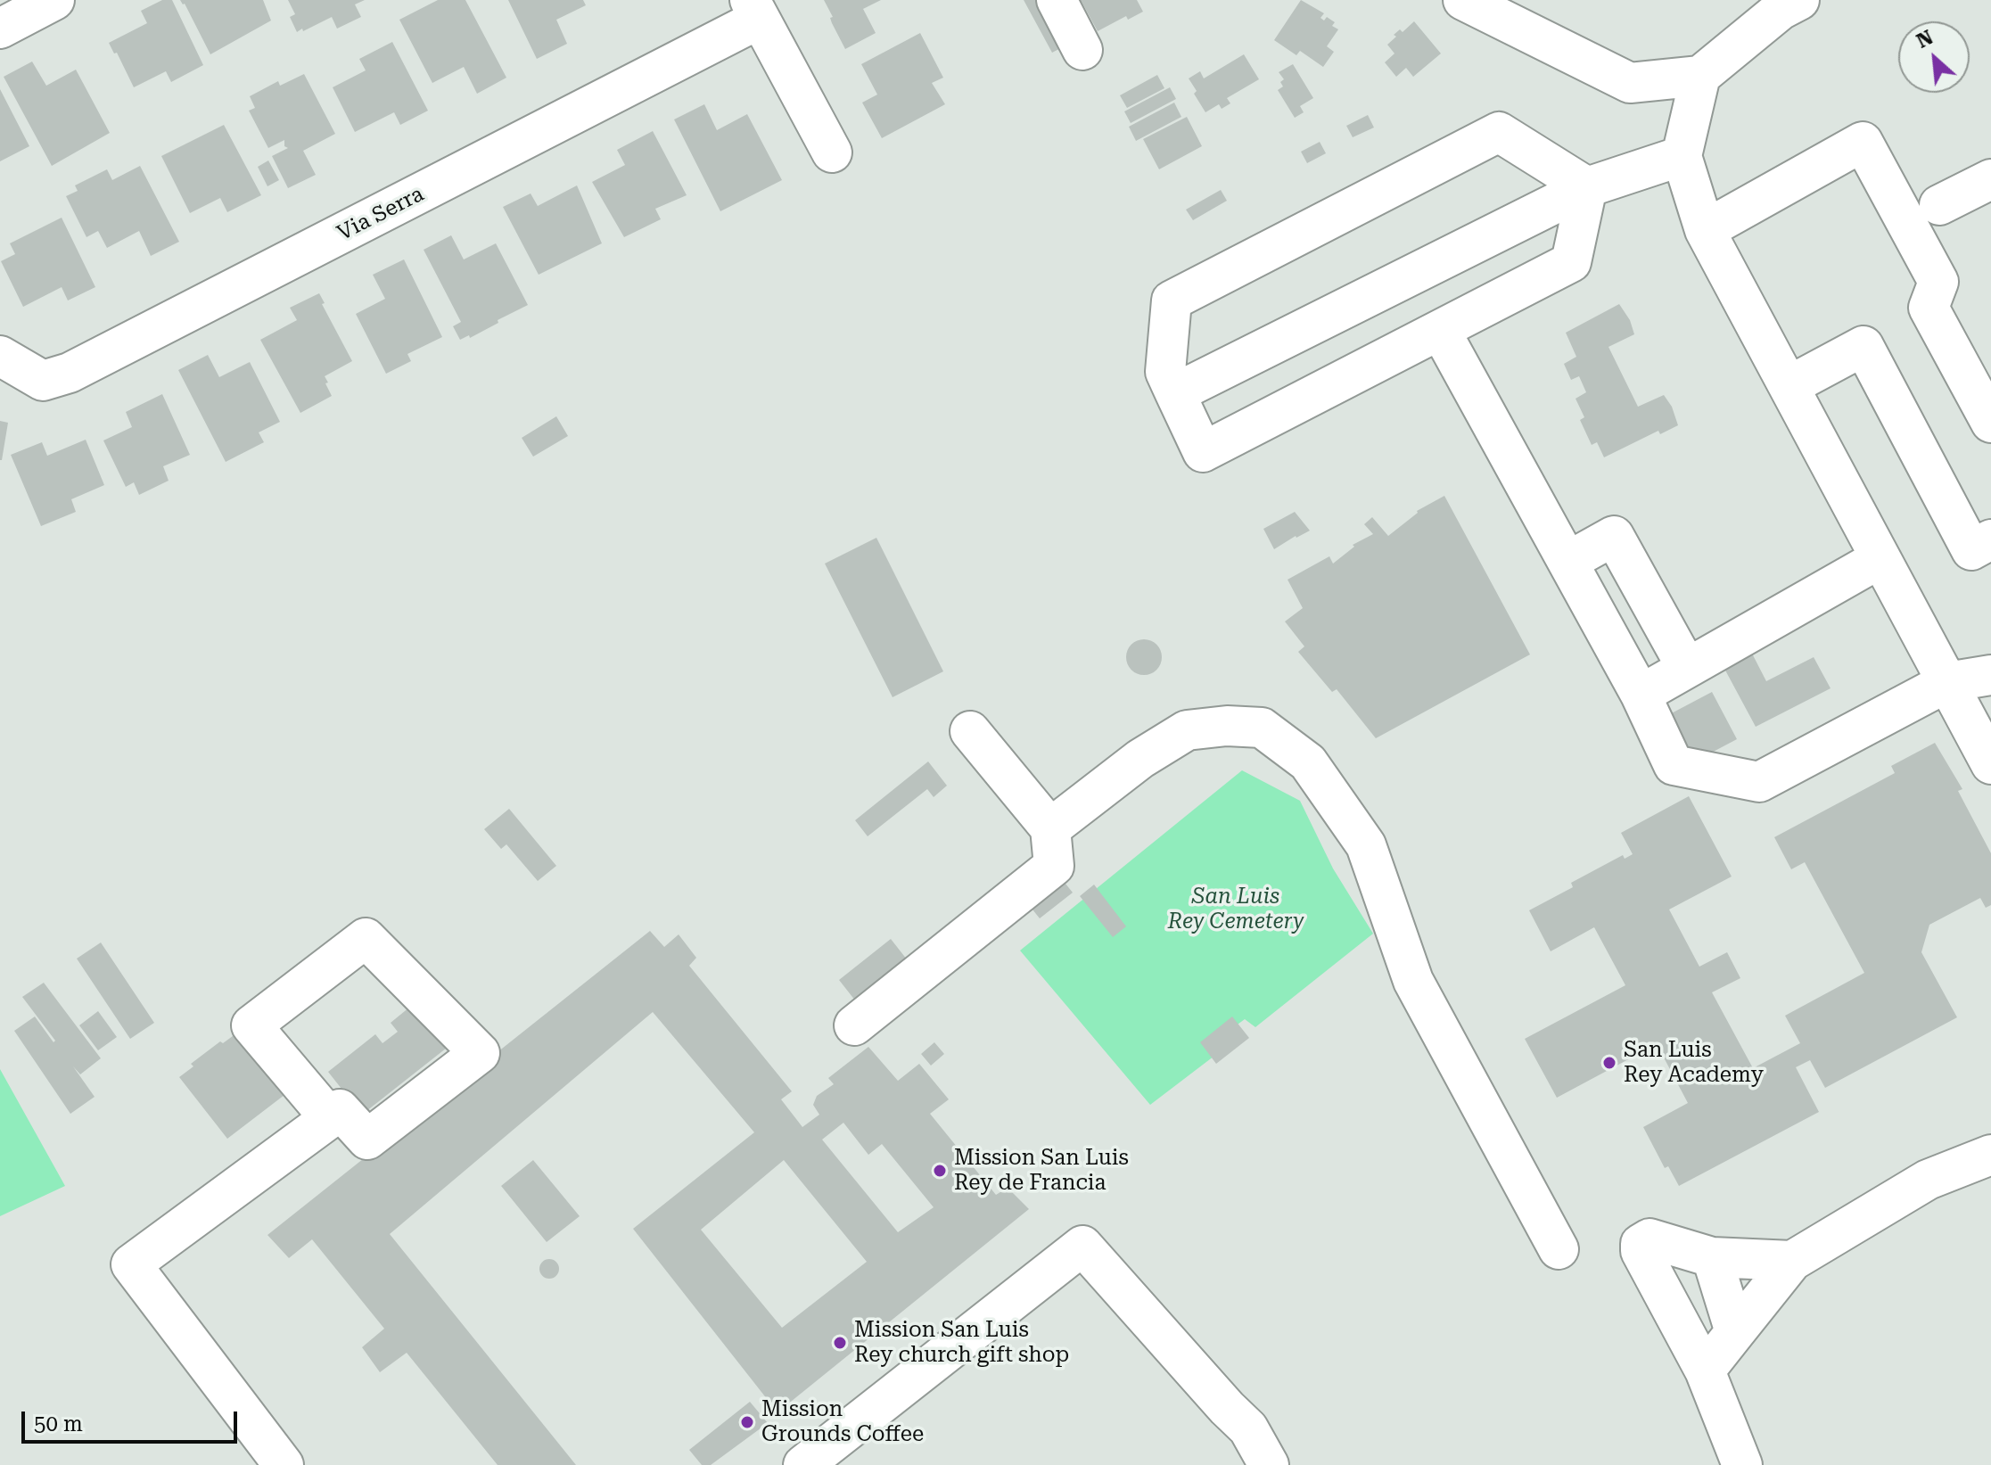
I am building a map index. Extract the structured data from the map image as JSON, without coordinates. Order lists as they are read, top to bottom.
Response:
{
  "streets": {
    "street": ["Via Serra"]
  },
  "parks": ["San Luis Rey Cemetery"],
  "places": [
    "San Luis Rey Academy",
    "Mission San Luis Rey de Francia",
    "Mission San Luis Rey church gift shop",
    "Mission Grounds Coffee"
  ],
  "scale_bar": "50 m",
  "north": "top left"
}
